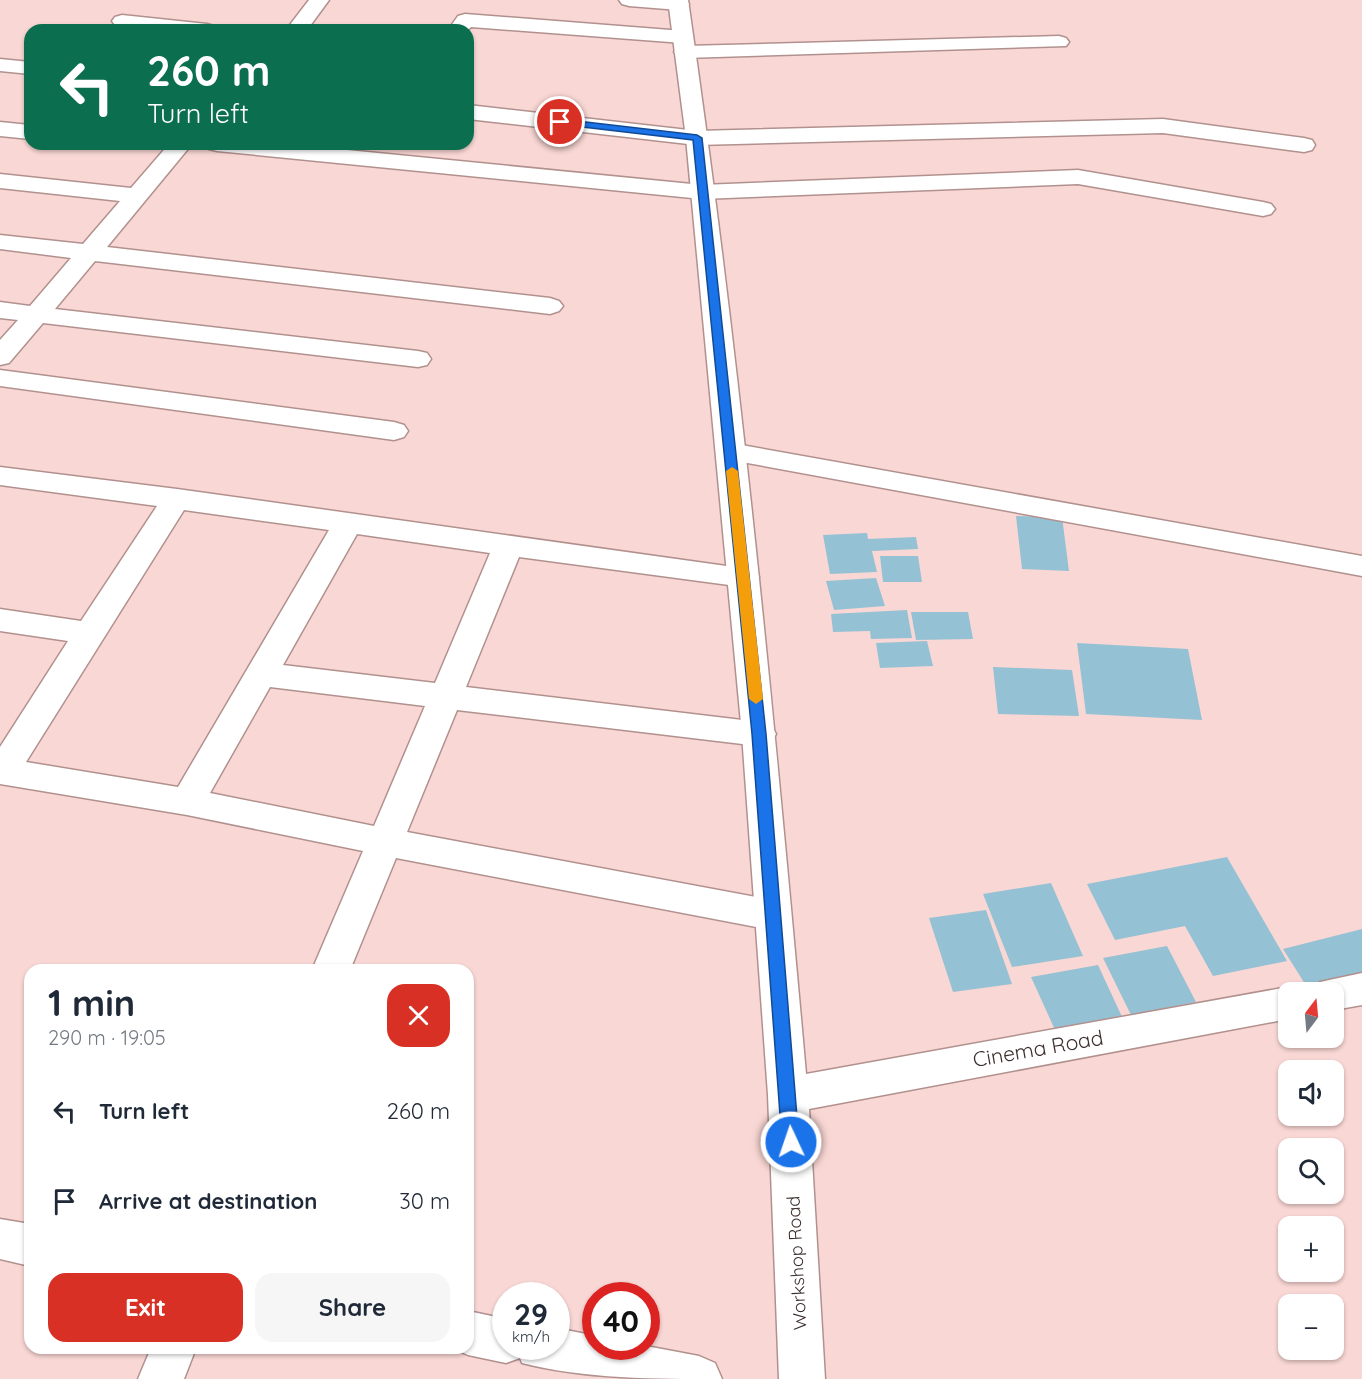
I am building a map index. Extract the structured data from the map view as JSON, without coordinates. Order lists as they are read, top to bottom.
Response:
{
  "streets": {
    "street": ["Cinema Road", "Workshop Road"]
  },
  "crossings": [
    ["Cinema Road", "Workshop Road"]
  ],
  "north": "top",
  "page": {
    "turn": ["260 m", "Turn left"],
    "heading": ["1 min", "290 m · 19:05"],
    "map_buttons": ["+", "−"],
    "list": [
      {
        "name": "Turn left",
        "value": "260 m"
      },
      {
        "name": "Arrive at destination",
        "value": "30 m"
      }
    ],
    "buttons": ["Exit", "Share"],
    "speed": "29 km/h",
    "limit": "40"
  }
}
